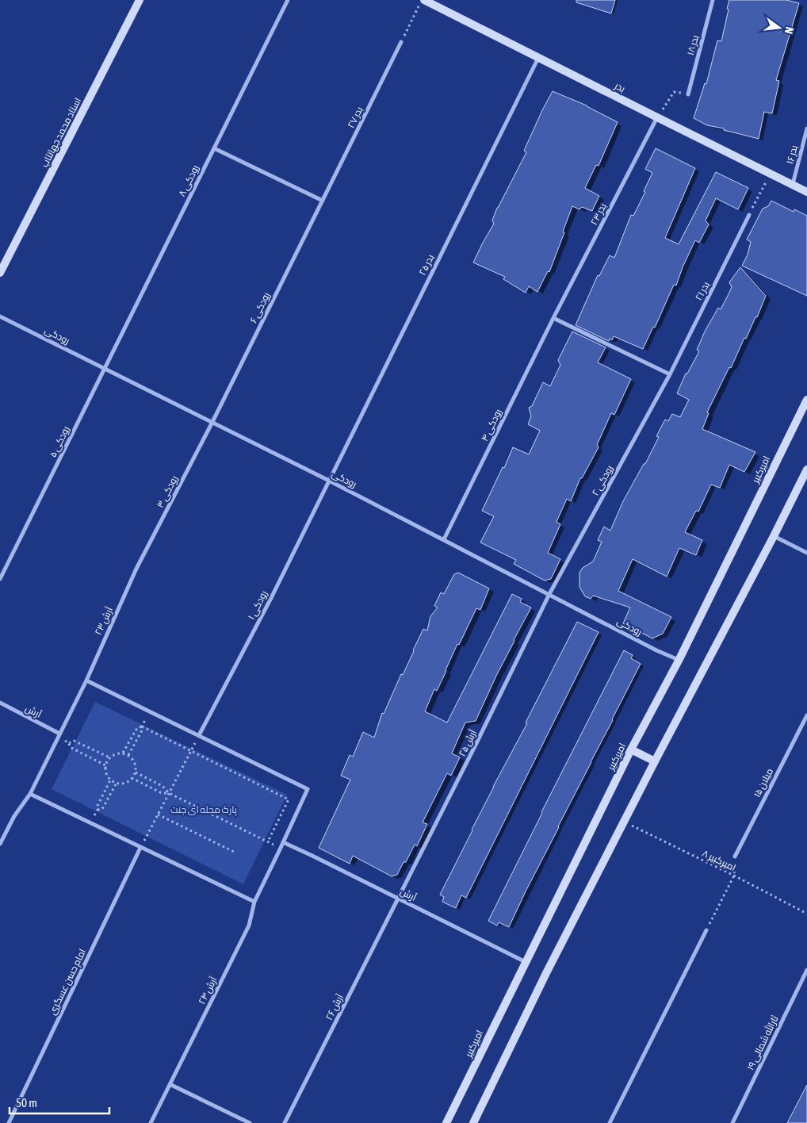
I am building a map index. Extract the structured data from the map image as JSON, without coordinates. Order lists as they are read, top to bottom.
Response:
{
  "streets": {
    "street": [
      "بدر ۱‍۸",
      "بدر",
      "بدر ۲۷",
      "استاد محمد جهانتاب",
      "بدر ۱۶",
      "رودکی ۸",
      "بدر ۲۳",
      "بدر ۲۵",
      "بدر ۲۱",
      "رودکی ۶",
      "رودکی",
      "رودکی ۴",
      "رودکی ۵",
      "امیرکبیر",
      "رودکی ۲",
      "رودکی ۳",
      "رودکی ۱",
      "آرش ۲۳",
      "آرش",
      "آرش ۲۵",
      "میلان ۱۵",
      "امام حسن عسگری",
      "آرش ۲۴",
      "آرش ۲۶",
      "ثارالله شمالی ۱۹"
    ],
    "path": ["امیرکبیر ۸"]
  },
  "crossings": [
    ["بدر", "بدر ۱۶"],
    ["بدر", "بدر ۲۳"],
    ["بدر", "بدر ۲۵"],
    ["بدر ۲۷", "رودکی ۶"],
    ["رودکی ۸", "رودکی"],
    ["رودکی ۸", "رودکی ۵"],
    ["بدر ۲۳", "رودکی ۴"],
    ["بدر ۲۵", "رودکی"],
    ["بدر ۲۵", "رودکی ۱"],
    ["بدر ۲۱", "رودکی ۲"],
    ["رودکی ۶", "رودکی"],
    ["رودکی ۶", "رودکی ۳"],
    ["رودکی", "رودکی ۴"],
    ["رودکی", "رودکی ۵"],
    ["رودکی", "امیرکبیر"],
    ["رودکی", "رودکی ۲"],
    ["رودکی", "رودکی ۳"],
    ["رودکی", "رودکی ۱"],
    ["رودکی", "آرش ۲۵"],
    ["امیرکبیر", "آرش"],
    ["رودکی ۲", "آرش ۲۵"],
    ["رودکی ۳", "آرش ۲۳"],
    ["رودکی ۱", "آرش ۲۴"],
    ["آرش ۲۳", "آرش"],
    ["آرش", "آرش ۲۵"],
    ["آرش", "آرش ۲۴"],
    ["آرش", "آرش ۲۶"],
    ["آرش ۲۵", "آرش ۲۶"]
  ],
  "parks": ["پارک محله ای جنت"],
  "scale_bar": "50 m",
  "north": "right"
}
